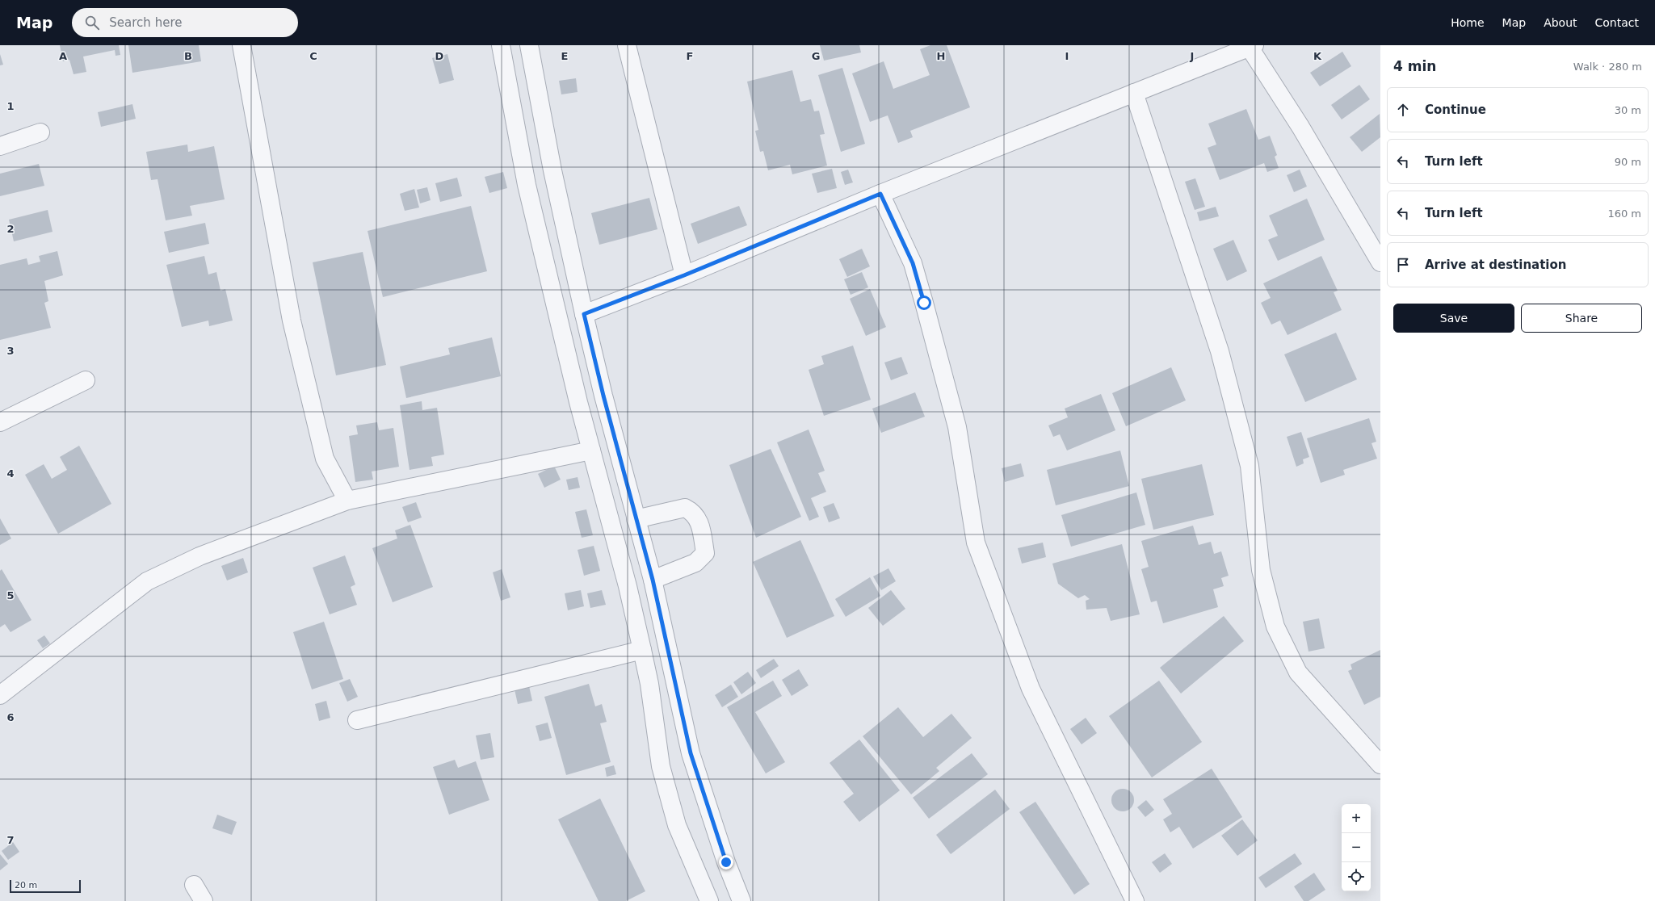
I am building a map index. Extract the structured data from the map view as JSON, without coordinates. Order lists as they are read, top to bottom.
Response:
{
  "scale_bar": "20 m",
  "page": {
    "header": "Map",
    "search": "Search here",
    "nav": [
      "Home",
      "Map",
      "About",
      "Contact"
    ],
    "heading": ["4 min", "Walk · 280 m"],
    "list": [
      ["Continue", "30 m"],
      ["Turn left", "90 m"],
      ["Turn left", "160 m"],
      "Arrive at destination"
    ],
    "buttons": ["Save", "Share"],
    "map_buttons": ["+", "−"],
    "scale": "20 m"
  },
  "grid": {
    "columns": [
      "A",
      "B",
      "C",
      "D",
      "E",
      "F",
      "G",
      "H",
      "I",
      "J",
      "K"
    ],
    "rows": [
      "1",
      "2",
      "3",
      "4",
      "5",
      "6",
      "7"
    ]
  }
}
